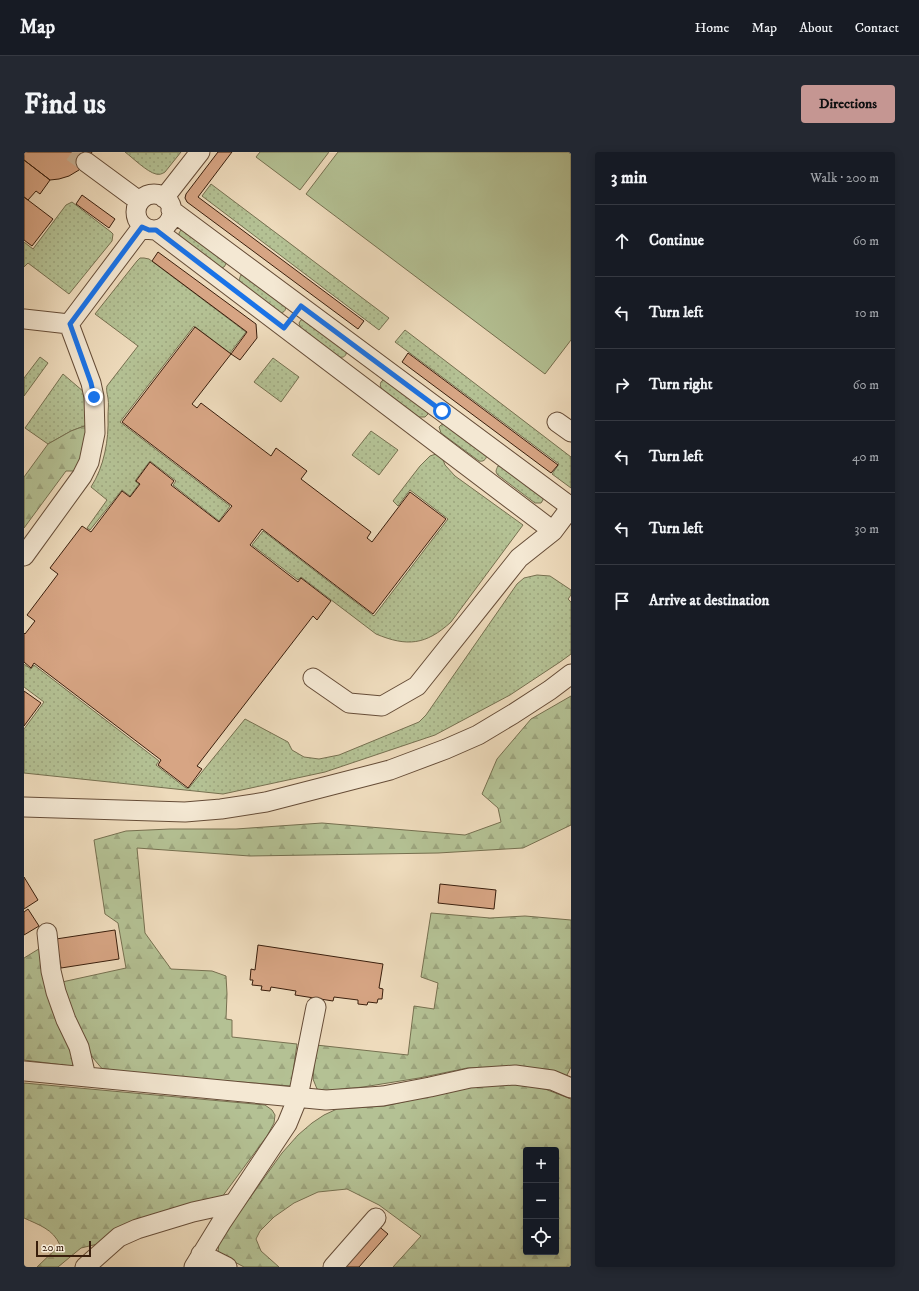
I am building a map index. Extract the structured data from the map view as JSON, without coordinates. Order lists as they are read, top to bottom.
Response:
{
  "scale_bar": "20 m",
  "page": {
    "header": "Map",
    "nav": [
      "Home",
      "Map",
      "About",
      "Contact"
    ],
    "buttons": "Directions",
    "title": "Find us",
    "heading": ["3 min", "Walk · 200 m"],
    "list": [
      ["Continue", "60 m"],
      ["Turn left", "10 m"],
      ["Turn right", "60 m"],
      ["Turn left", "40 m"],
      ["Turn left", "30 m"],
      "Arrive at destination"
    ],
    "map_buttons": ["+", "−"],
    "scale": "20 m"
  }
}
